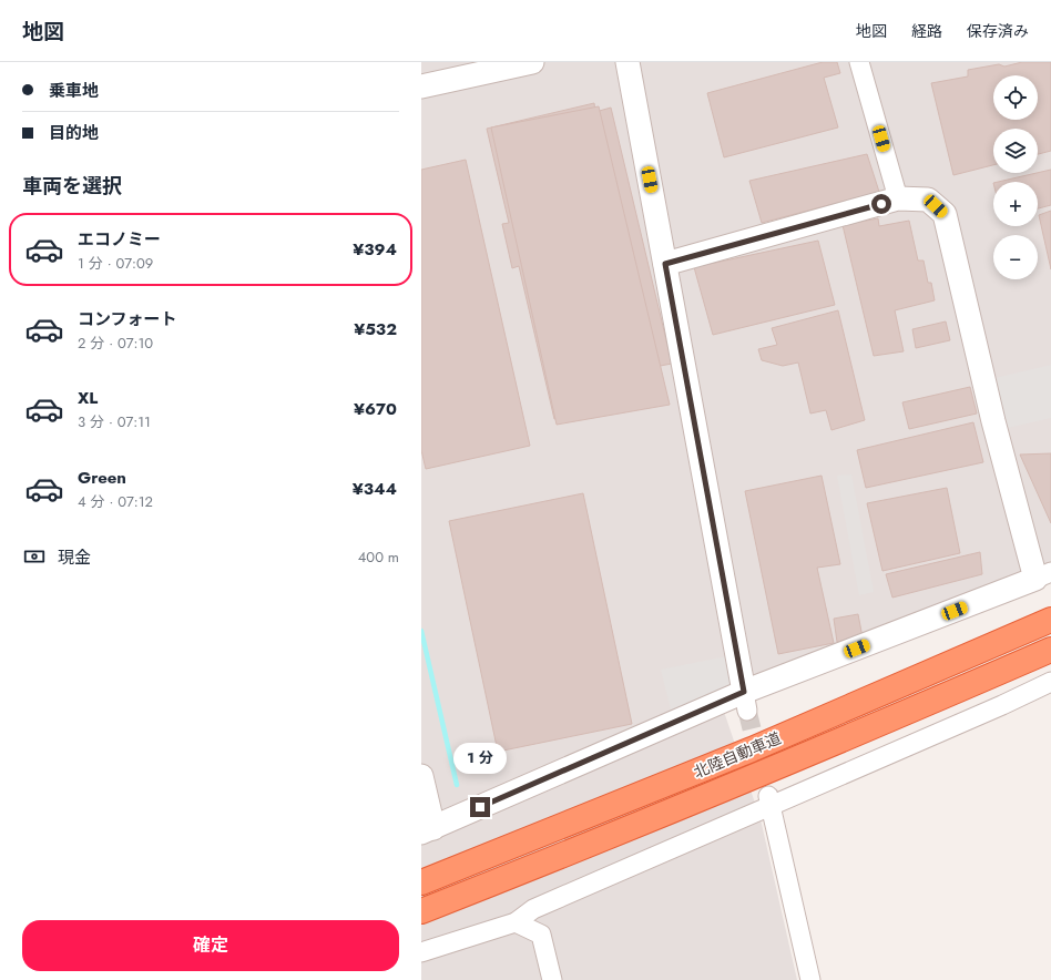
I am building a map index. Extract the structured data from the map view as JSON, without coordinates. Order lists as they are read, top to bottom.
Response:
{
  "streets": {
    "highway": ["北陸自動車道"]
  },
  "page": {
    "header": "地図",
    "nav": ["地図", "経路", "保存済み"],
    "banner": ["乗車地", "目的地"],
    "map_buttons": ["+", "−"],
    "heading": "車両を選択",
    "list": [
      {
        "name": "エコノミー",
        "note": "1 分 · 07:09",
        "value": "¥394"
      },
      {
        "name": "コンフォート",
        "note": "2 分 · 07:10",
        "value": "¥532"
      },
      {
        "name": "XL",
        "note": "3 分 · 07:11",
        "value": "¥670"
      },
      {
        "name": "Green",
        "note": "4 分 · 07:12",
        "value": "¥344"
      }
    ],
    "pay": ["現金", "400 m"],
    "bubble": "1 分",
    "buttons": "確定"
  }
}
